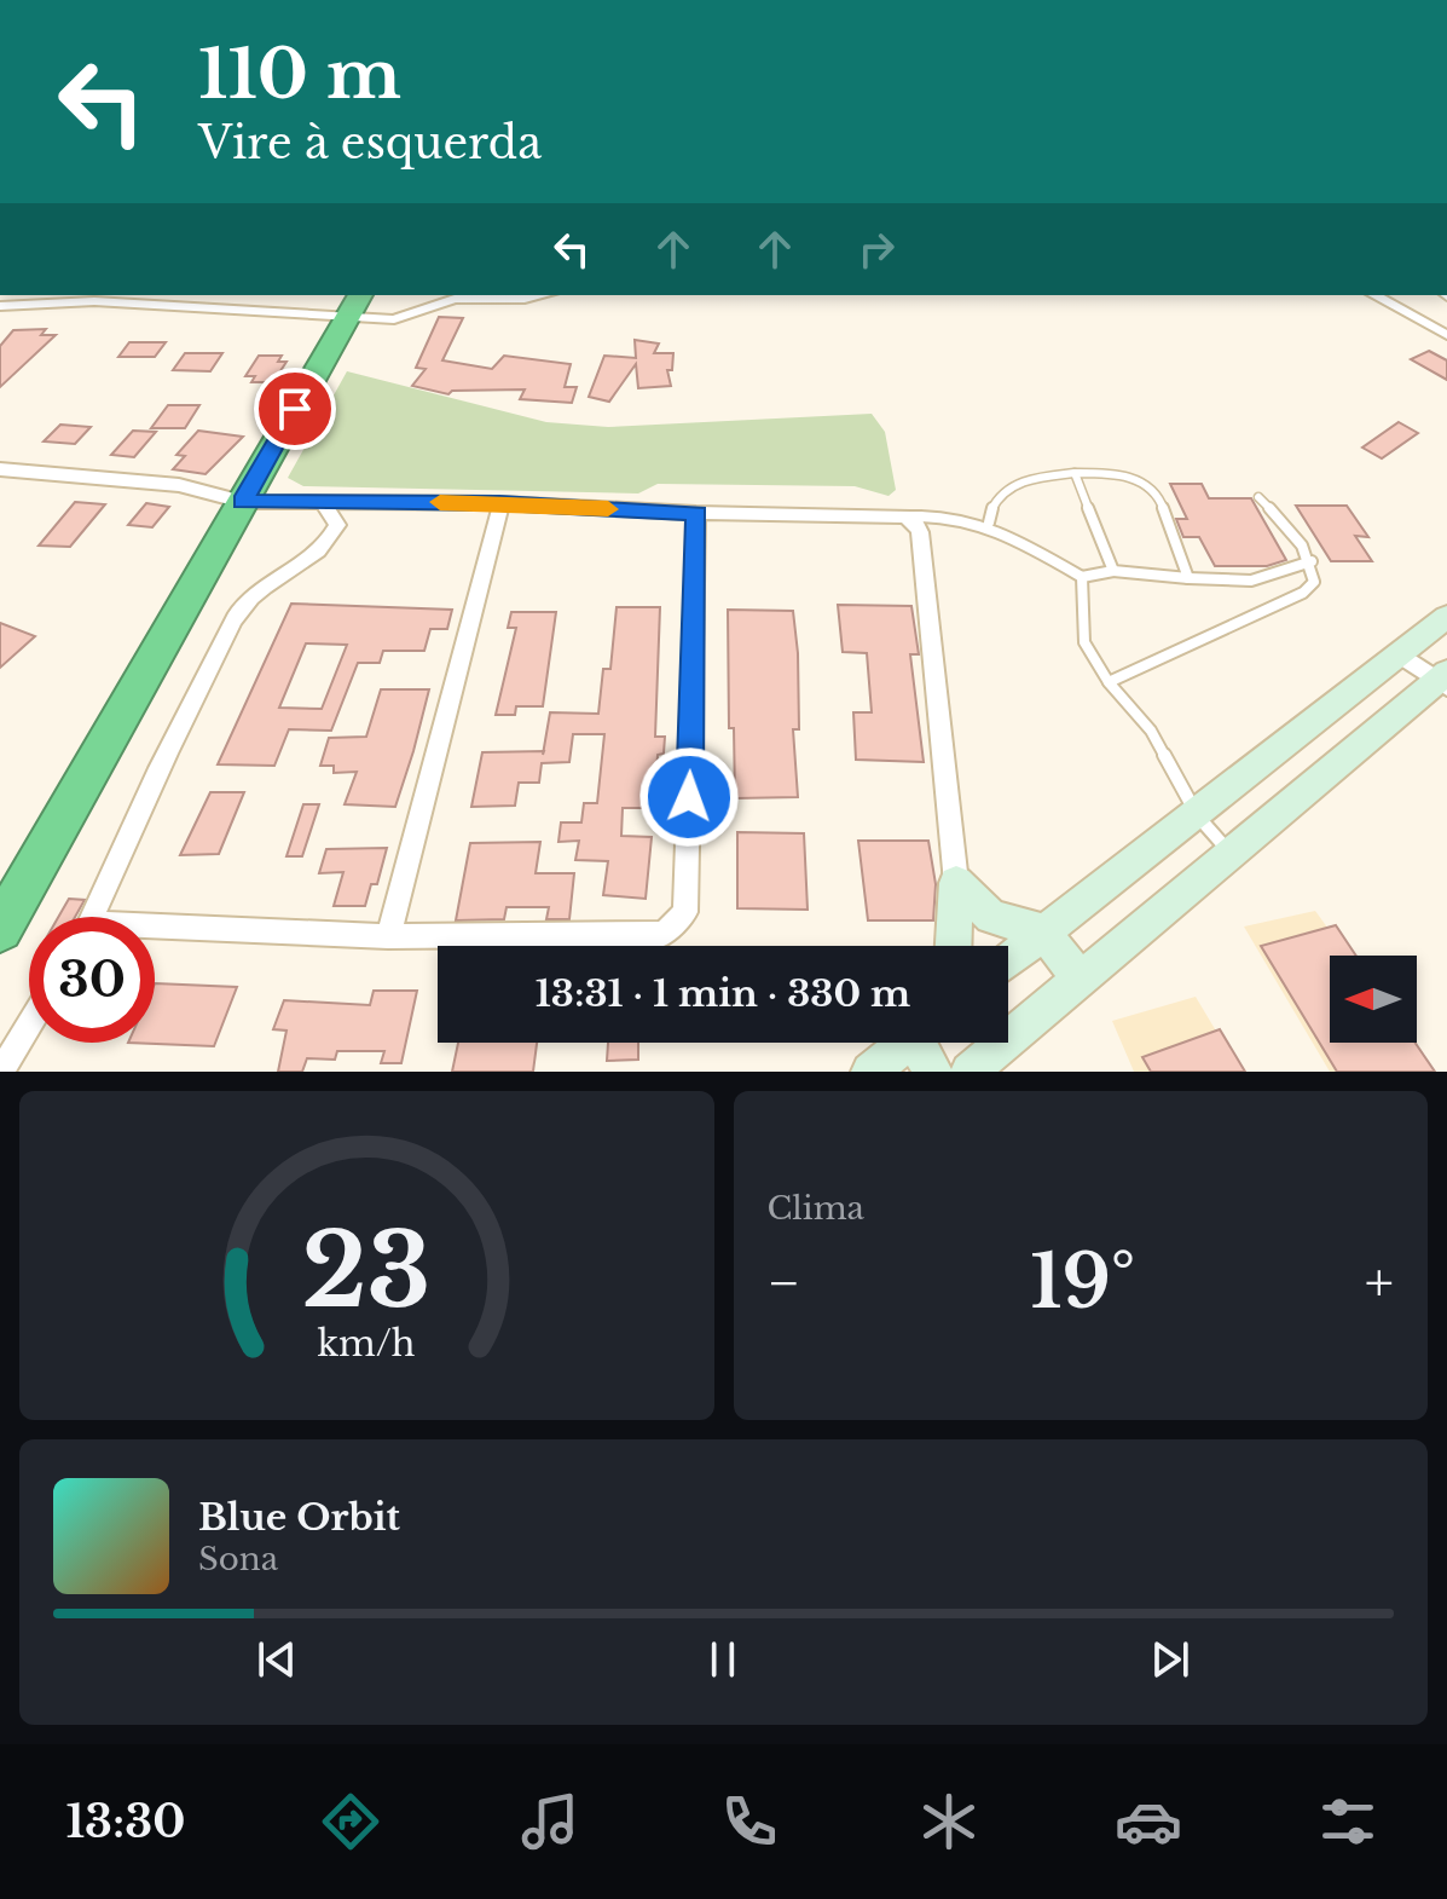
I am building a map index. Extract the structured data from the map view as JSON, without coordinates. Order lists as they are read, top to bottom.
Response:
{
  "north": "left",
  "page": {
    "turn": ["110 m", "Vire à esquerda"],
    "limit": "30",
    "trip": "13:31 · 1 min · 330 m",
    "tile": "Clima",
    "heat": ["−", "19°", "+"],
    "song": ["Blue Orbit", "Sona"],
    "tabs": "13:30",
    "gauge": ["23", "km/h"]
  }
}
